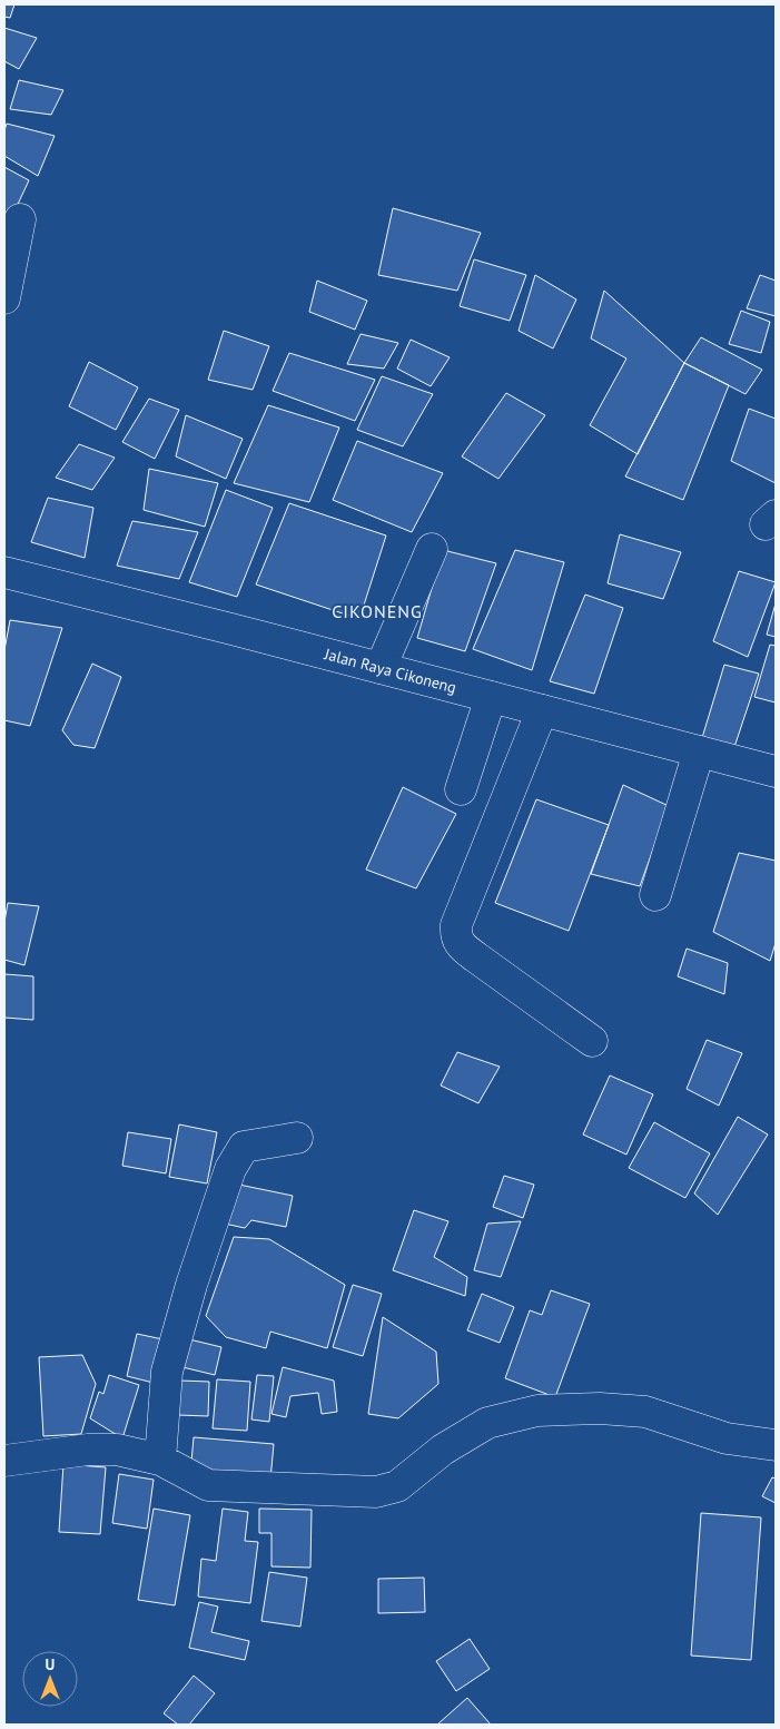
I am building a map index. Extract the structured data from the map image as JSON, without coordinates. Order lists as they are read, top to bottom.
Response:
{
  "streets": {
    "main road": ["Jalan Raya Cikoneng"]
  },
  "districts": ["CIKONENG"],
  "north": "top"
}
